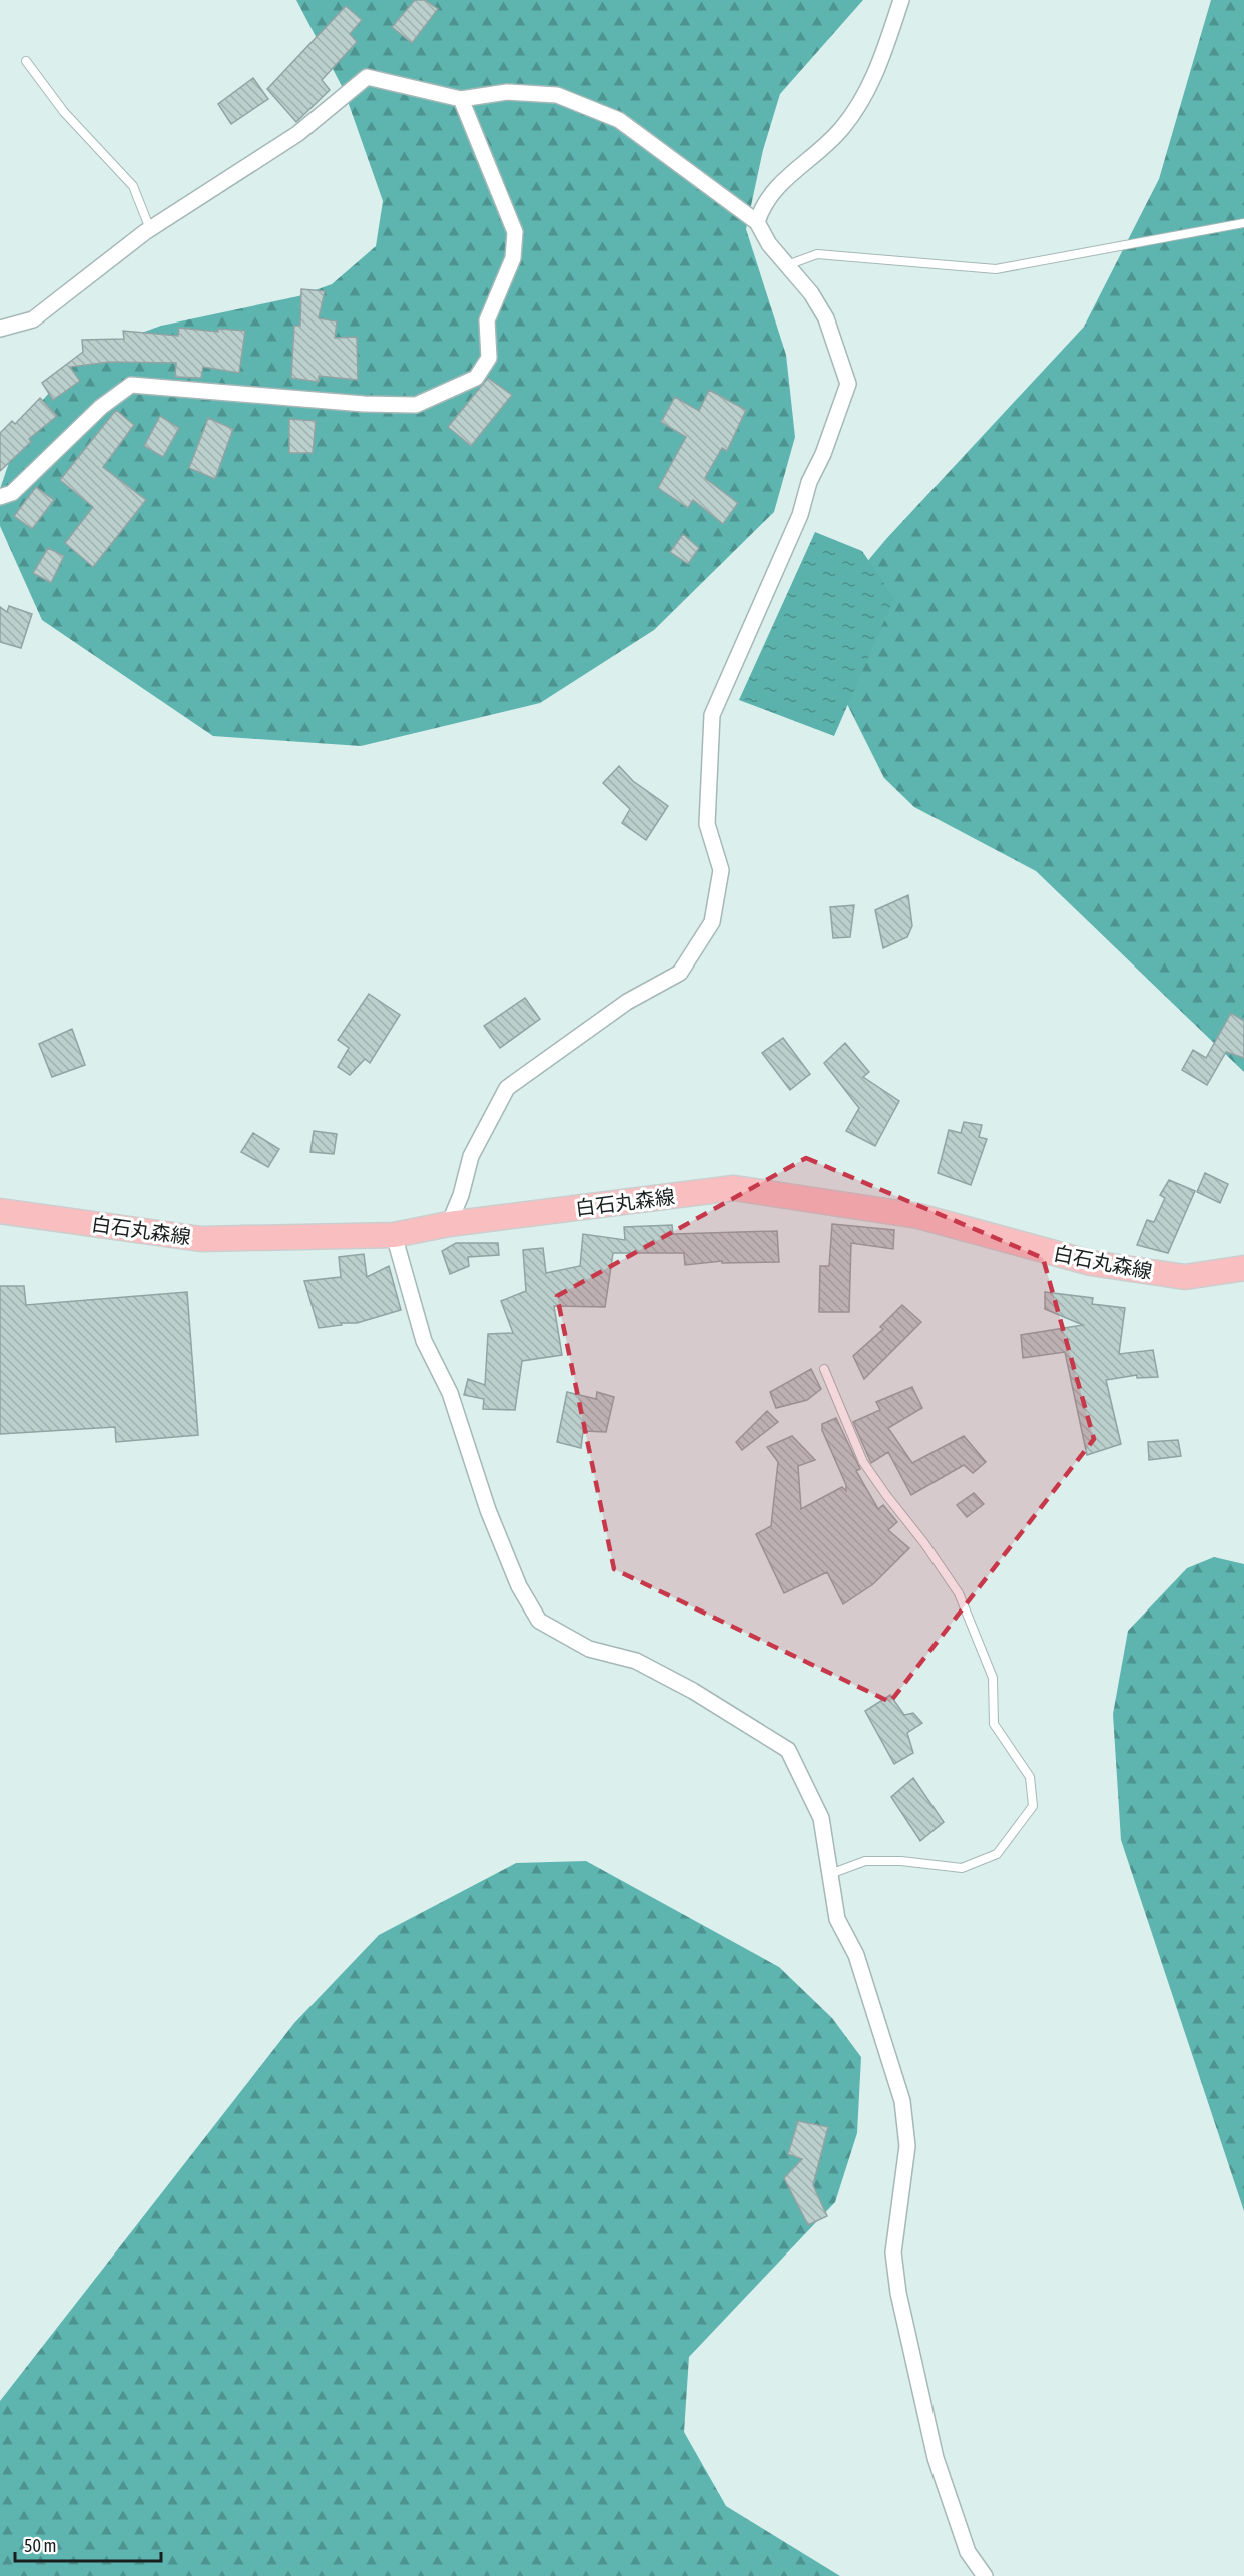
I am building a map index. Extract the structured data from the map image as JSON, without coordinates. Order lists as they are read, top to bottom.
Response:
{
  "streets": {
    "main road": ["白石丸森線"]
  },
  "scale_bar": "50 m"
}
